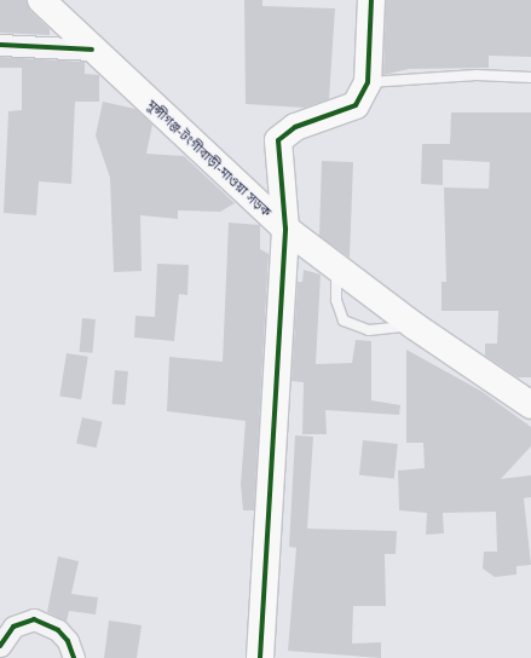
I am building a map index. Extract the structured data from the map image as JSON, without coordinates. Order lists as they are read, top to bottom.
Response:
{
  "streets": {
    "street": ["মুন্সীগঞ্জ-টংগীবাড়ী-মাওয়া সড়ক"]
  }
}
